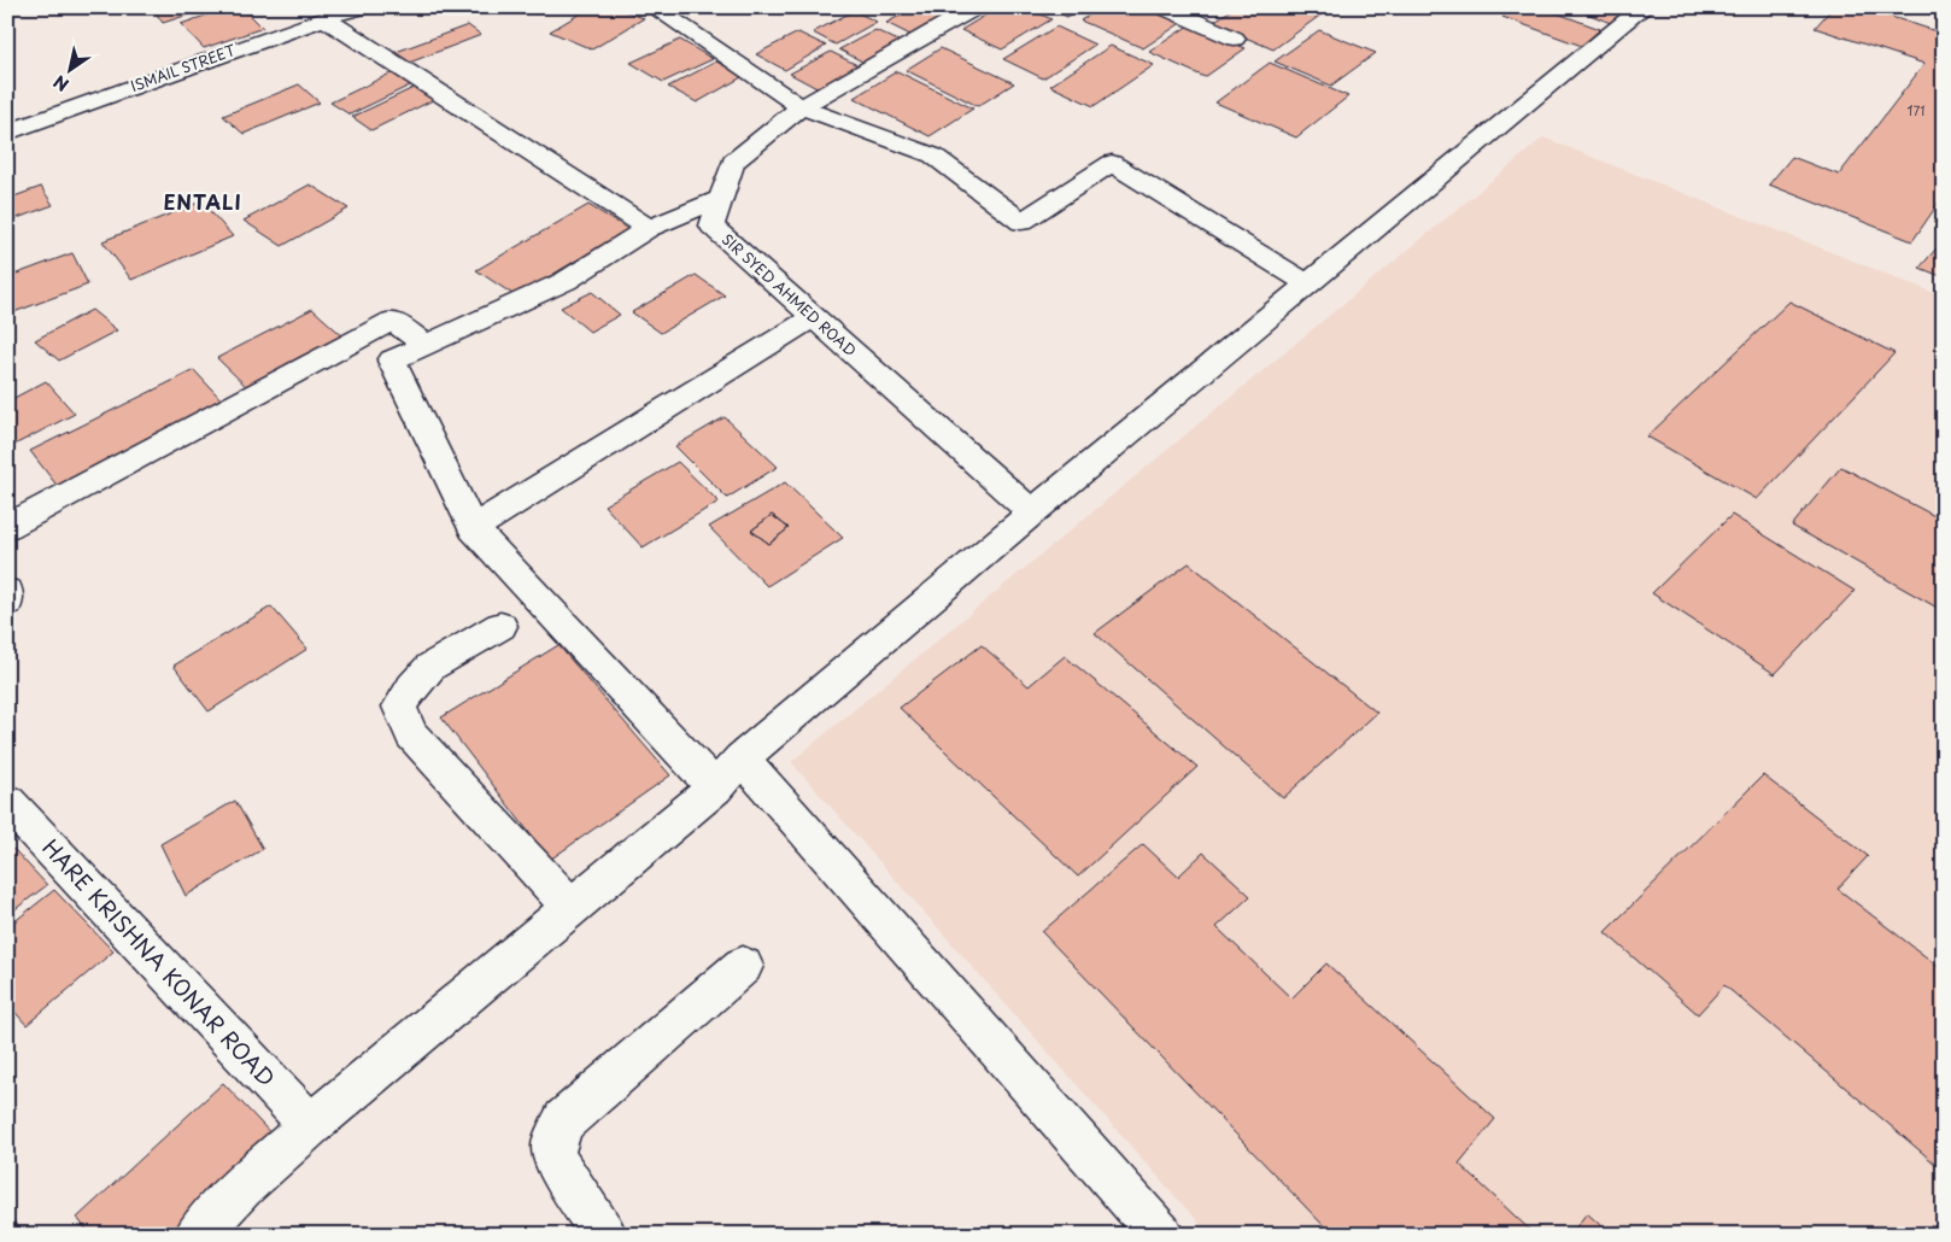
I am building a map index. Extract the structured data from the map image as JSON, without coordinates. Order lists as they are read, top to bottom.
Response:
{
  "streets": {
    "street": ["ISMAIL STREET", "SIR SYED AHMED ROAD", "HARE KRISHNA KONAR ROAD"]
  },
  "districts": ["ENTALI"],
  "house_numbers": ["171"],
  "north": "bottom left"
}
